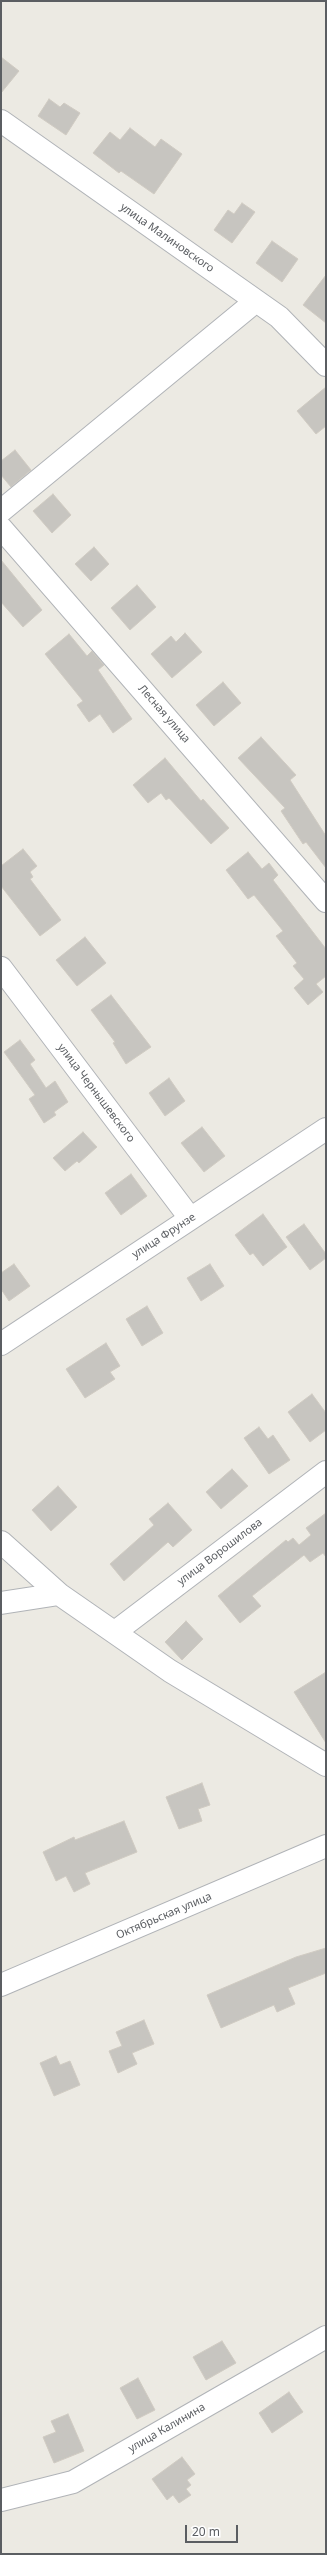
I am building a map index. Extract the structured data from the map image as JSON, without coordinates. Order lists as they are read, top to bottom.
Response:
{
  "streets": {
    "street": [
      "улица Малиновского",
      "Лесная улица",
      "улица Чернышевского",
      "улица Фрунзе",
      "улица Ворошилова",
      "Октябрьская улица",
      "улица Калинина"
    ]
  },
  "crossings": [
    ["улица Чернышевского", "улица Фрунзе"]
  ],
  "scale_bar": "20 m"
}
